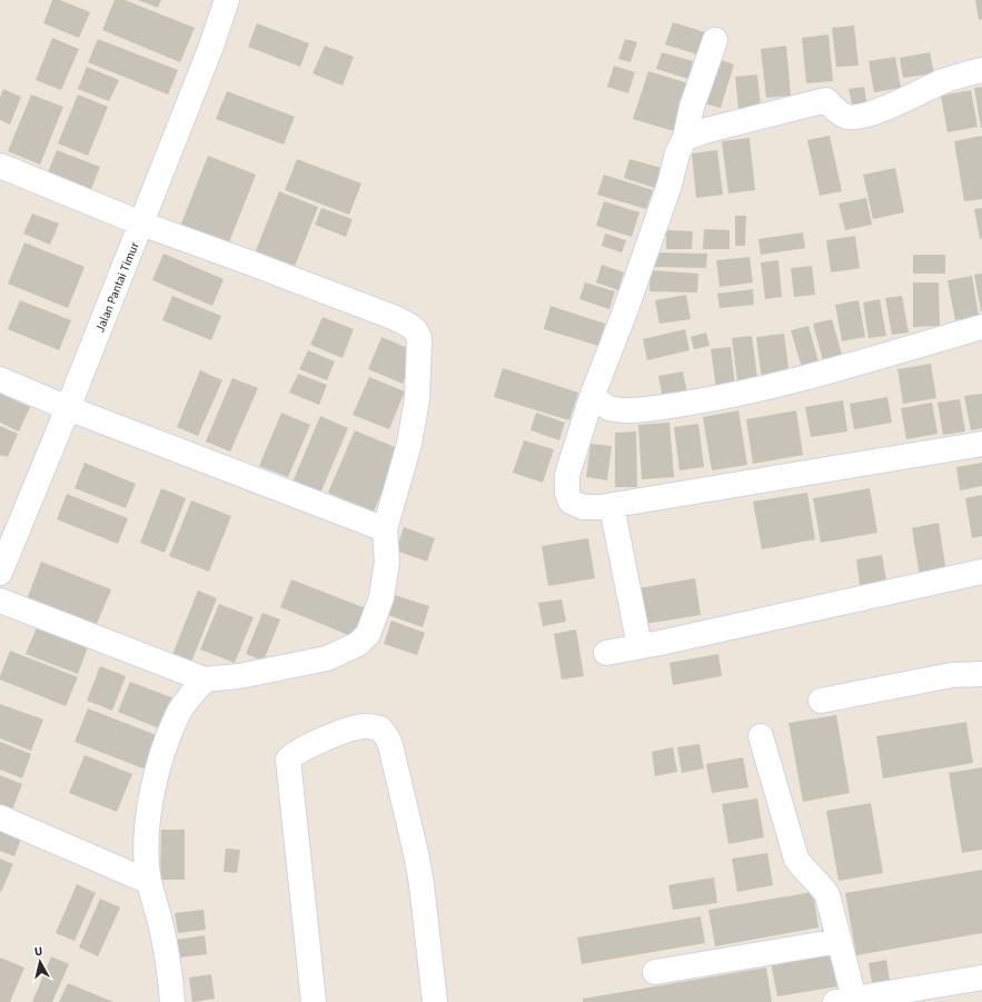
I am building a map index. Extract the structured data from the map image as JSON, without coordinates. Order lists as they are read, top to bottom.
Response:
{
  "streets": {
    "street": ["Jalan Pantai Timur"]
  },
  "north": "top"
}
